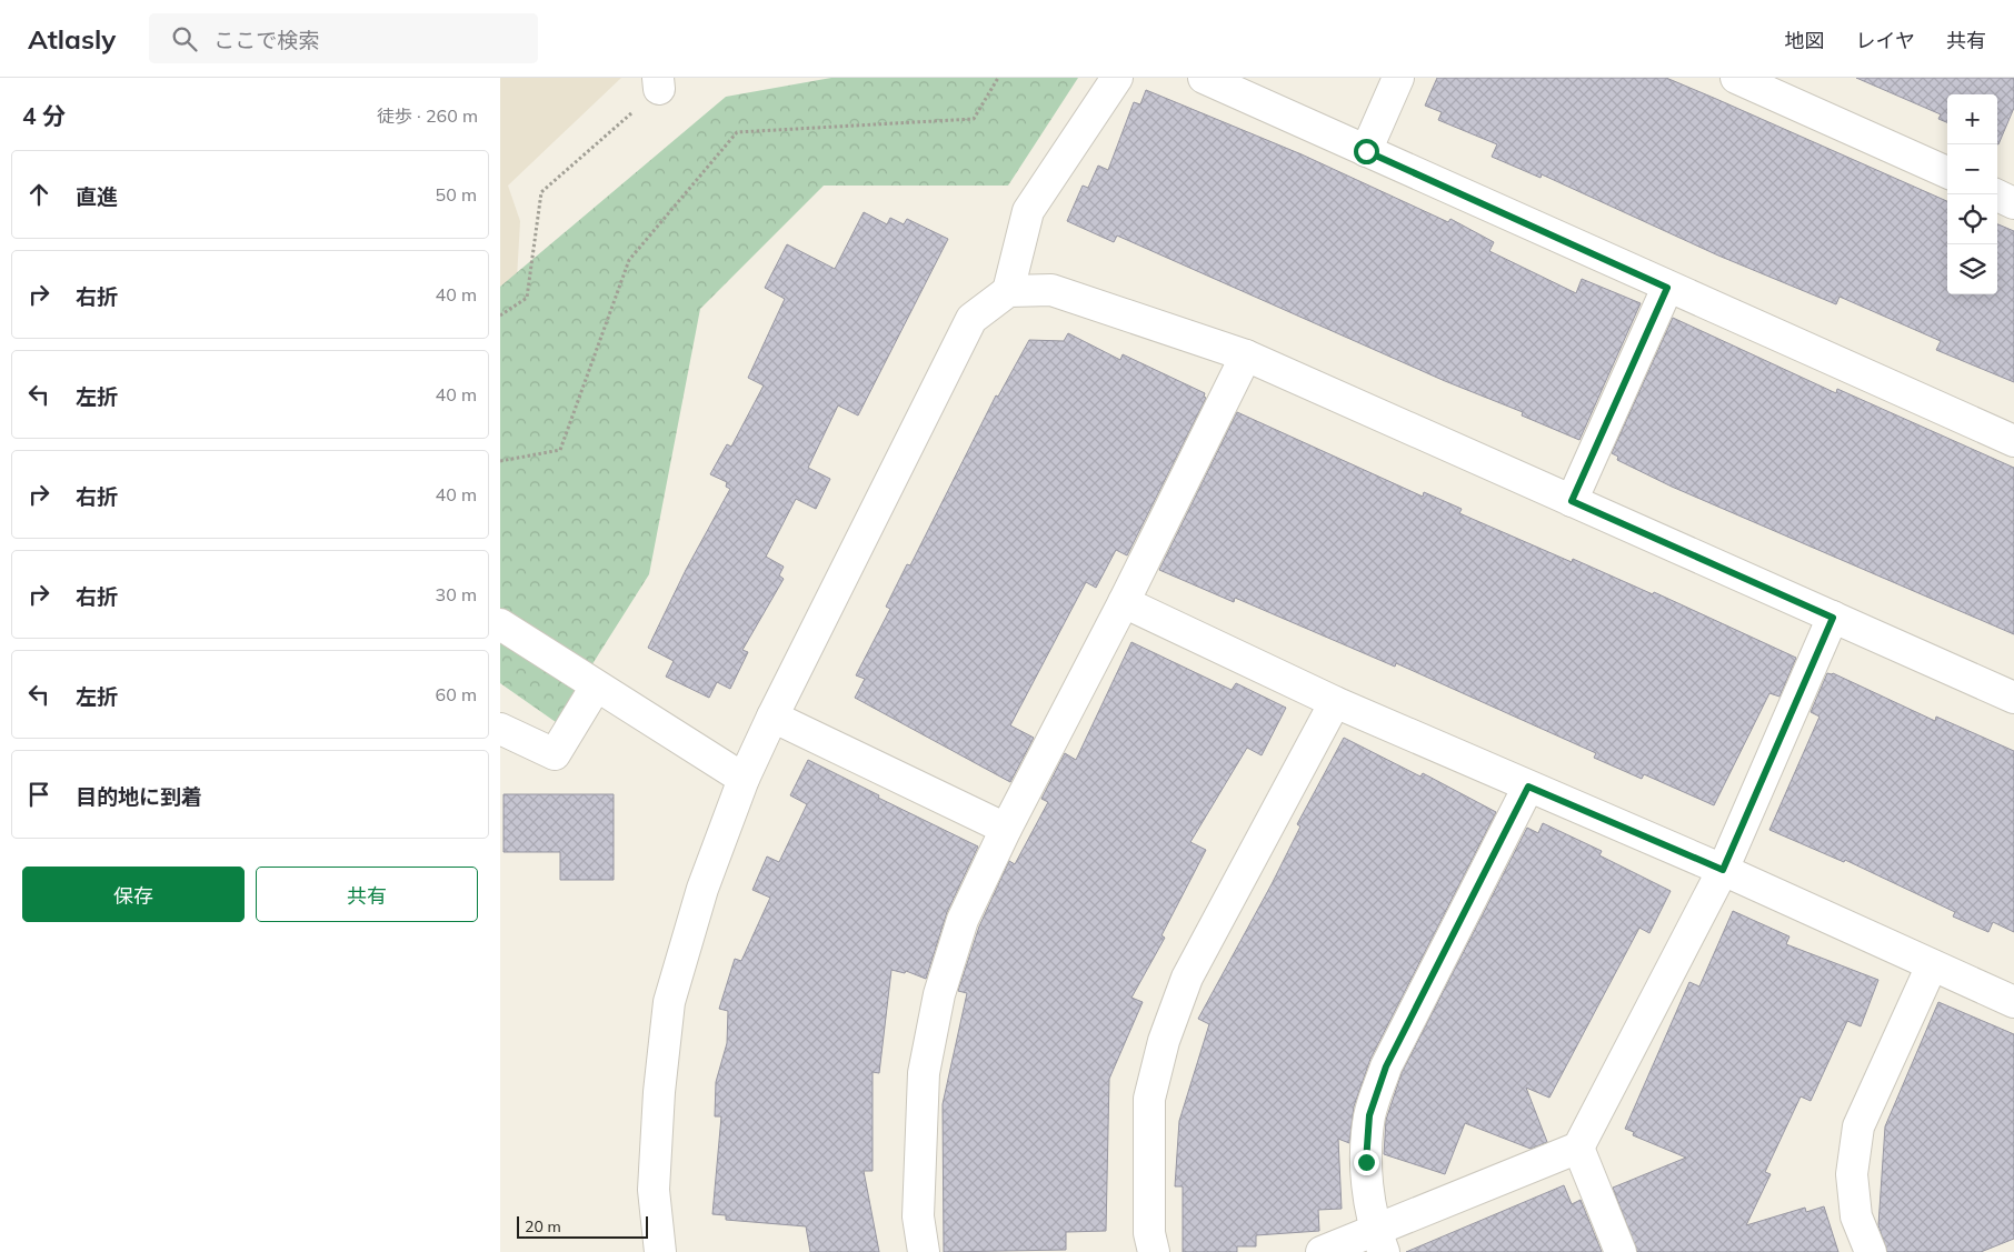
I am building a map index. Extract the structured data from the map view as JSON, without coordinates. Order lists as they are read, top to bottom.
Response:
{
  "scale_bar": "20 m",
  "page": {
    "header": "Atlasly",
    "search": "ここで検索",
    "nav": ["地図", "レイヤ", "共有"],
    "heading": ["4 分", "徒歩 · 260 m"],
    "map_buttons": ["+", "−"],
    "list": [
      ["直進", "50 m"],
      ["右折", "40 m"],
      ["左折", "40 m"],
      ["右折", "40 m"],
      ["右折", "30 m"],
      ["左折", "60 m"],
      "目的地に到着"
    ],
    "buttons": ["保存", "共有"],
    "scale": "20 m"
  }
}
